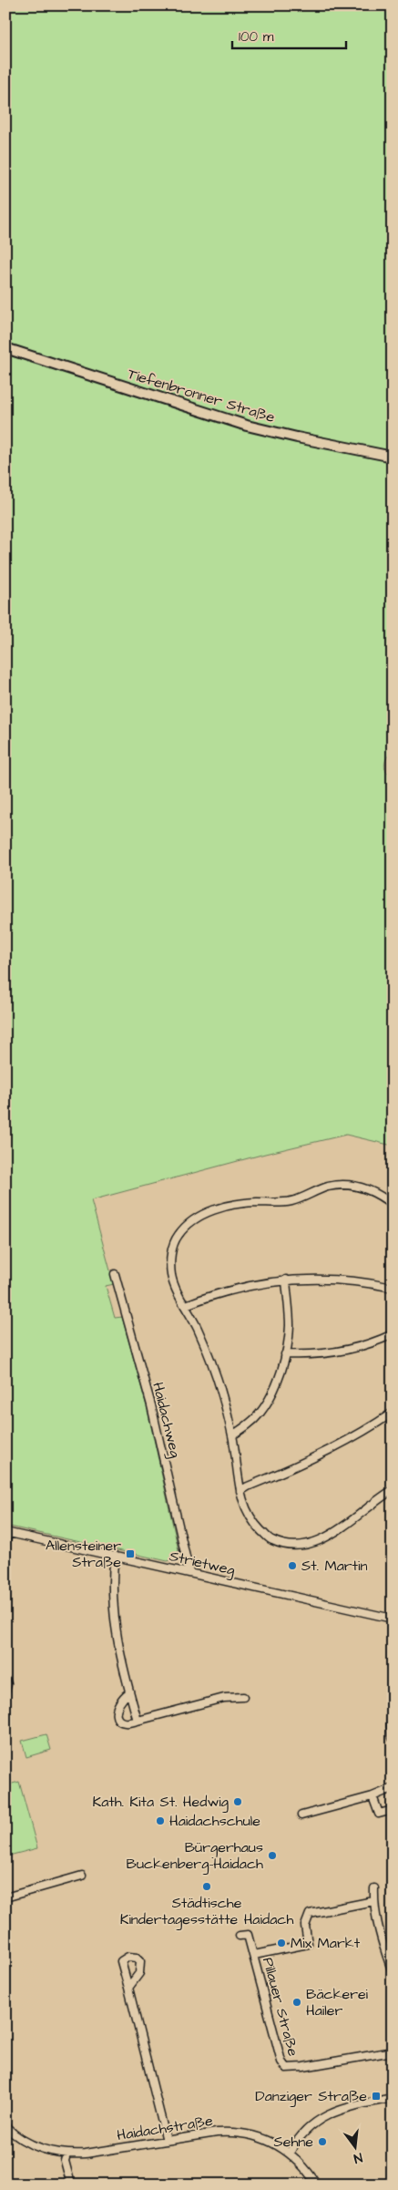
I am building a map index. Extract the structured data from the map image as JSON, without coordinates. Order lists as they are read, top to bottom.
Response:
{
  "streets": {
    "street": [
      "Tiefenbronner Straße",
      "Haidachweg",
      "Strietweg",
      "Pillauer Straße",
      "Haidachstraße"
    ]
  },
  "crossings": [
    ["Haidachweg", "Strietweg"]
  ],
  "places": {
    "transit": ["Allensteiner Straße", "Danziger Straße"],
    "other": [
      "St. Martin",
      "Kath. Kita St. Hedwig",
      "Haidachschule",
      "Bürgerhaus Buckenberg-Haidach",
      "Städtische Kindertagesstätte Haidach",
      "Mix Markt",
      "Bäckerei Hailer",
      "Sehne"
    ]
  },
  "scale_bar": "100 m",
  "north": "bottom"
}
